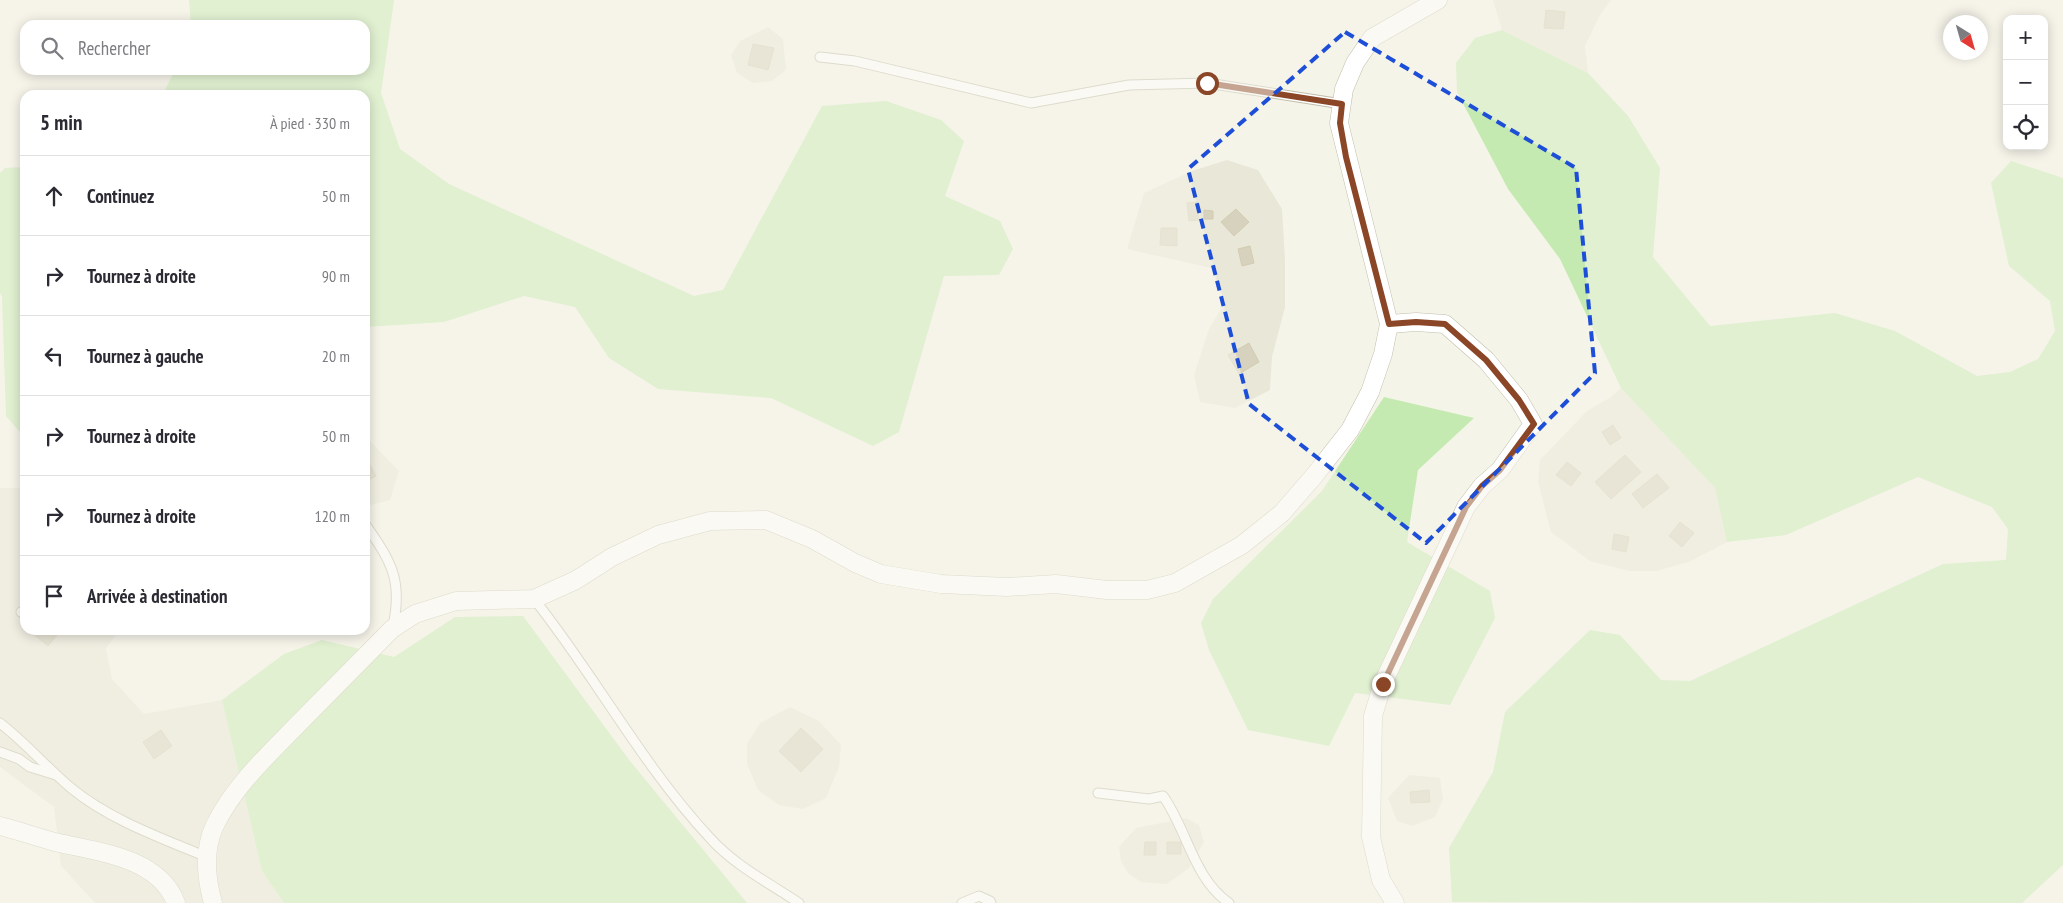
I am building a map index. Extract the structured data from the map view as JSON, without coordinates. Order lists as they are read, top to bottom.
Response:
{
  "north": "bottom right",
  "page": {
    "map_buttons": ["+", "−"],
    "search": "Rechercher",
    "heading": ["5 min", "À pied · 330 m"],
    "list": [
      ["Continuez", "50 m"],
      ["Tournez à droite", "90 m"],
      ["Tournez à gauche", "20 m"],
      ["Tournez à droite", "50 m"],
      ["Tournez à droite", "120 m"],
      "Arrivée à destination"
    ]
  }
}
